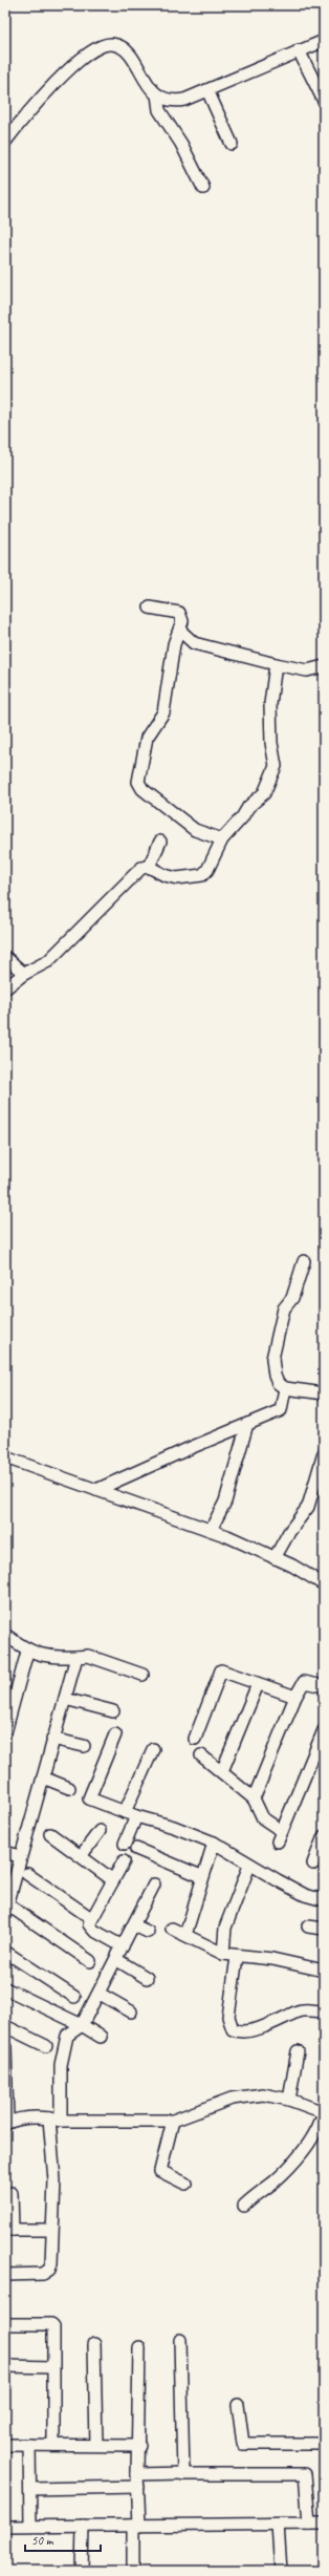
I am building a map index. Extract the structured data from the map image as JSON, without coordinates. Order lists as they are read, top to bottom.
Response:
{
  "scale_bar": "50 m"
}
